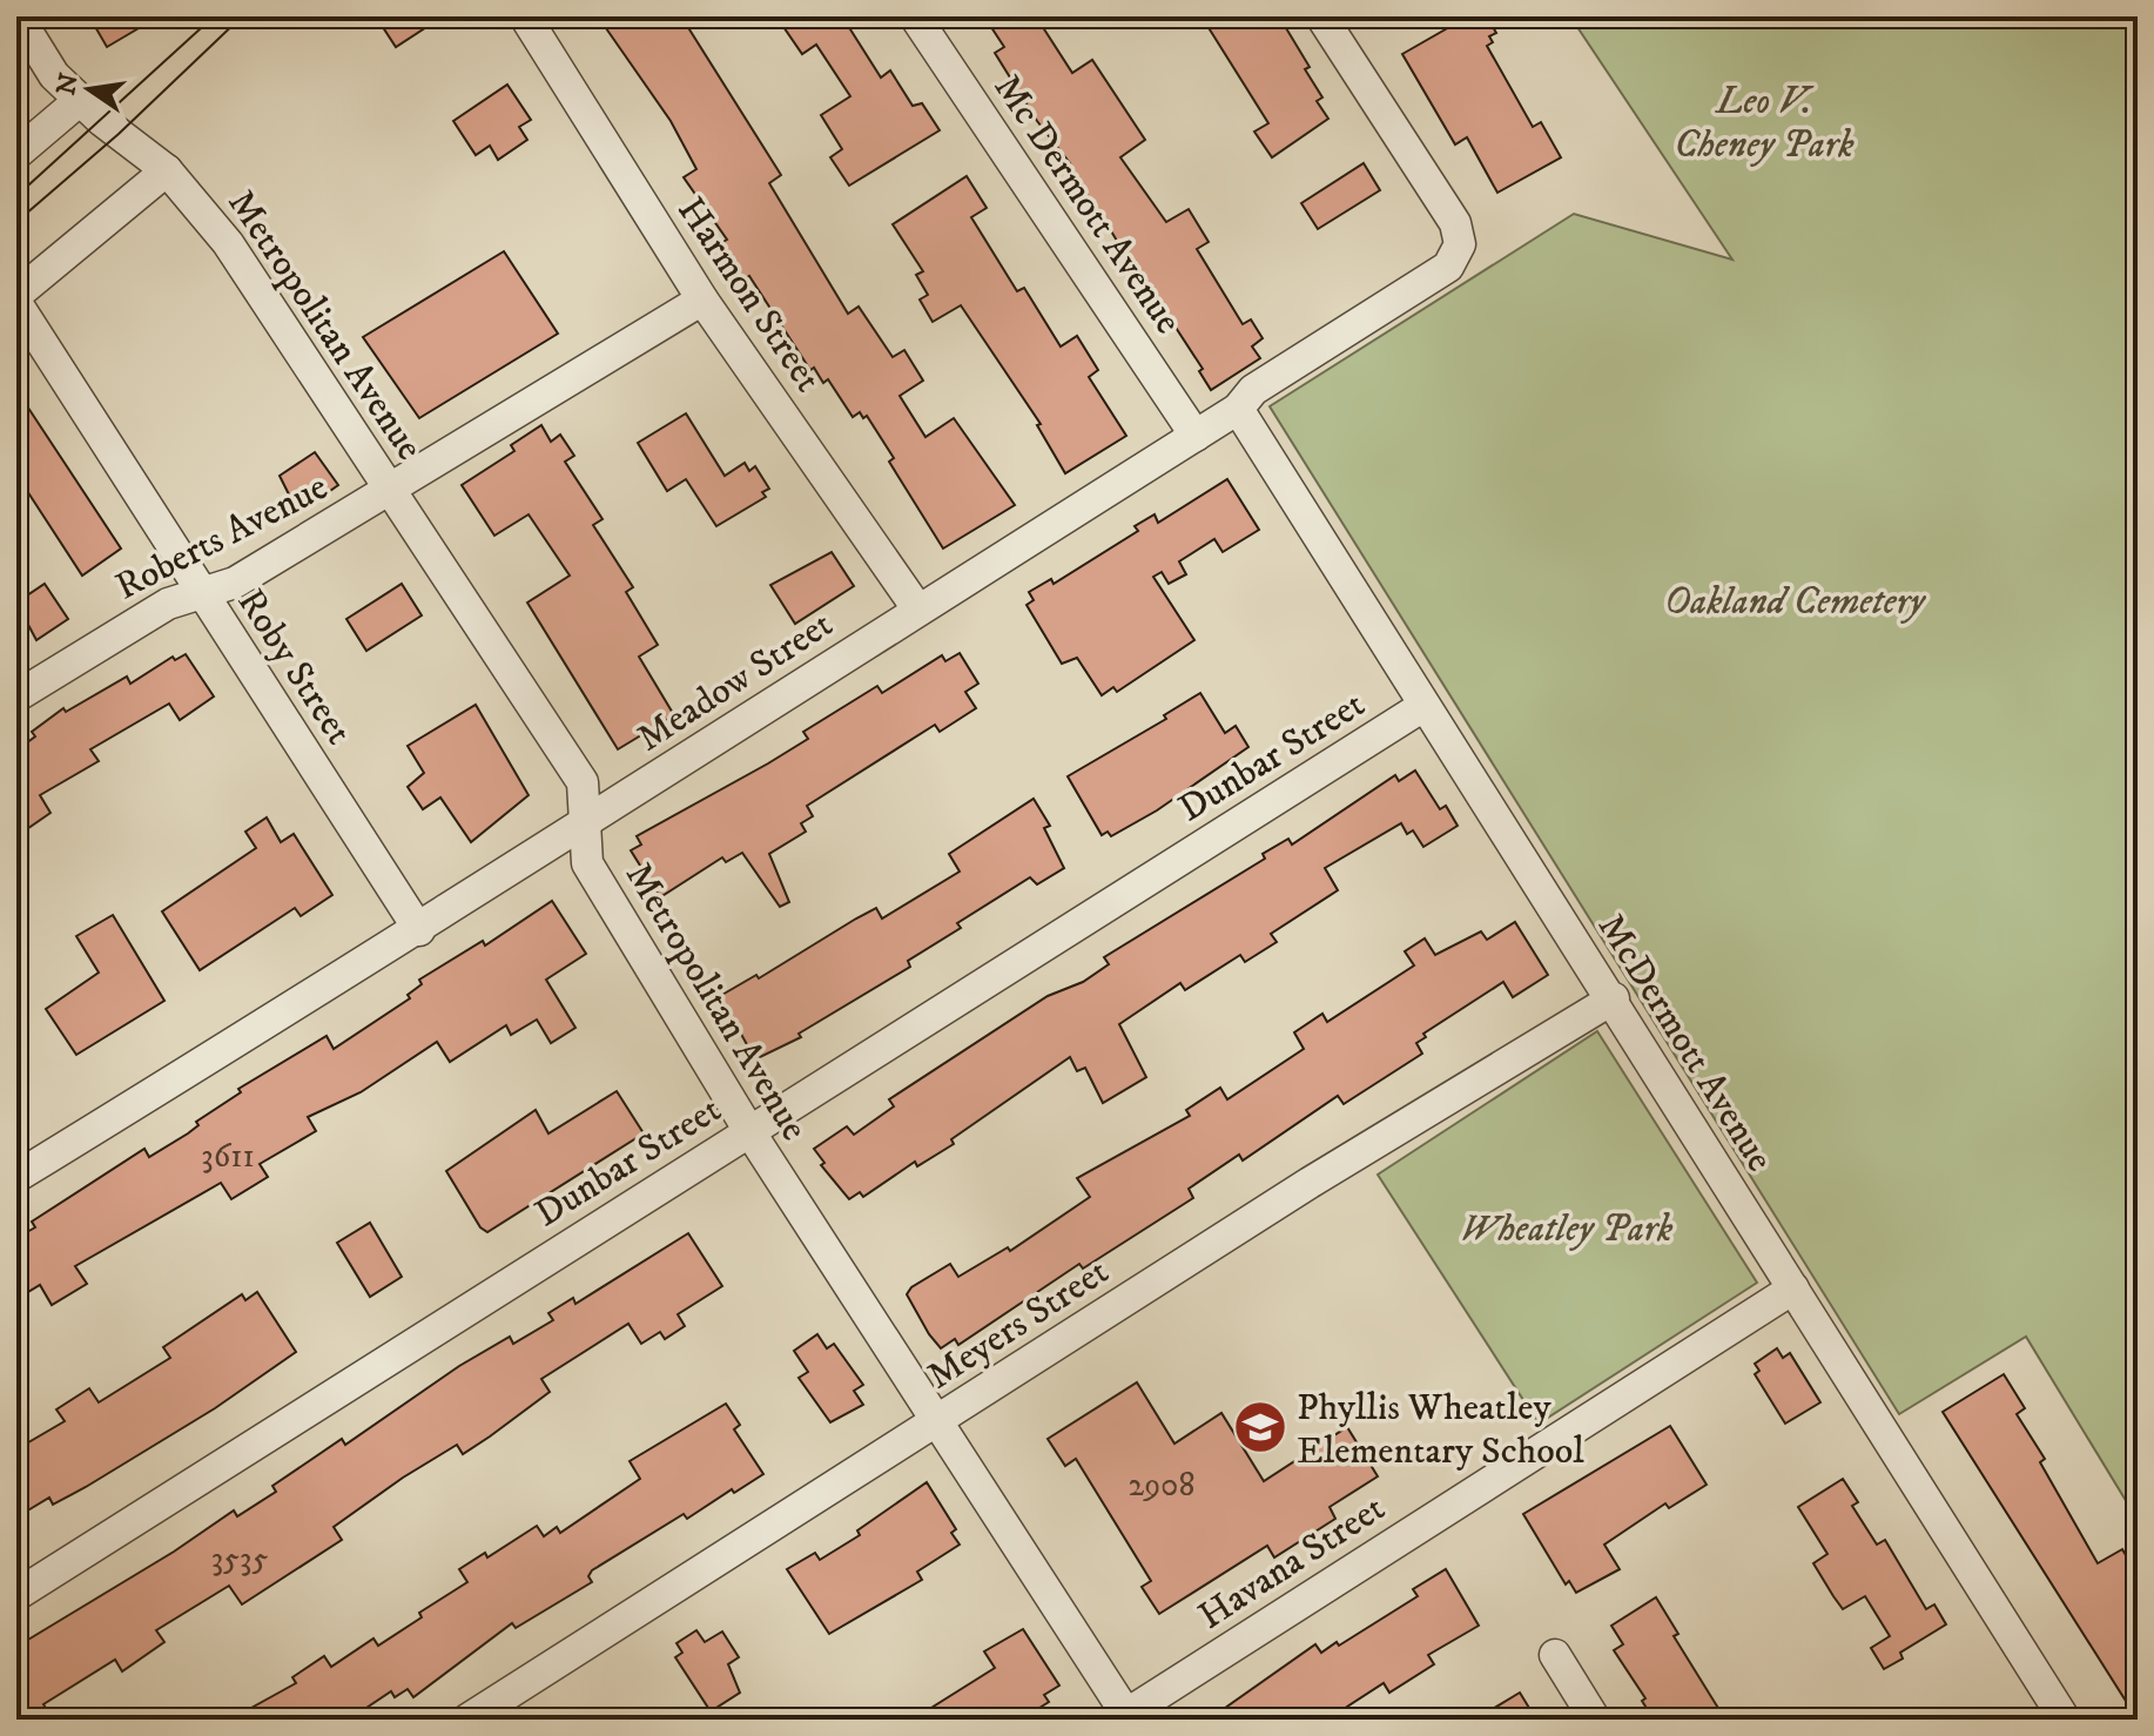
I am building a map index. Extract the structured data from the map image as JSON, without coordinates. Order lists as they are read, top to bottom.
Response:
{
  "streets": {
    "street": [
      "Mc Dermott Avenue",
      "Harmon Street",
      "Metropolitan Avenue",
      "Roberts Avenue",
      "Roby Street",
      "Meadow Street",
      "Dunbar Street",
      "McDermott Avenue",
      "Meyers Street",
      "Havana Street"
    ]
  },
  "crossings": [
    ["Mc Dermott Avenue", "Meadow Street"],
    ["Harmon Street", "Roberts Avenue"],
    ["Harmon Street", "Meadow Street"],
    ["Metropolitan Avenue", "Roberts Avenue"],
    ["Metropolitan Avenue", "Meadow Street"],
    ["Metropolitan Avenue", "Dunbar Street"],
    ["Metropolitan Avenue", "Meyers Street"],
    ["Metropolitan Avenue", "Havana Street"],
    ["Roberts Avenue", "Roby Street"],
    ["Roby Street", "Meadow Street"],
    ["Meadow Street", "McDermott Avenue"],
    ["Dunbar Street", "McDermott Avenue"],
    ["McDermott Avenue", "Meyers Street"],
    ["McDermott Avenue", "Havana Street"]
  ],
  "parks": ["Leo V. Cheney Park", "Oakland Cemetery", "Wheatley Park"],
  "places": {
    "school or university": ["Phyllis Wheatley Elementary School"]
  },
  "house_numbers": ["3611", "2908", "3535"],
  "north": "left"
}
